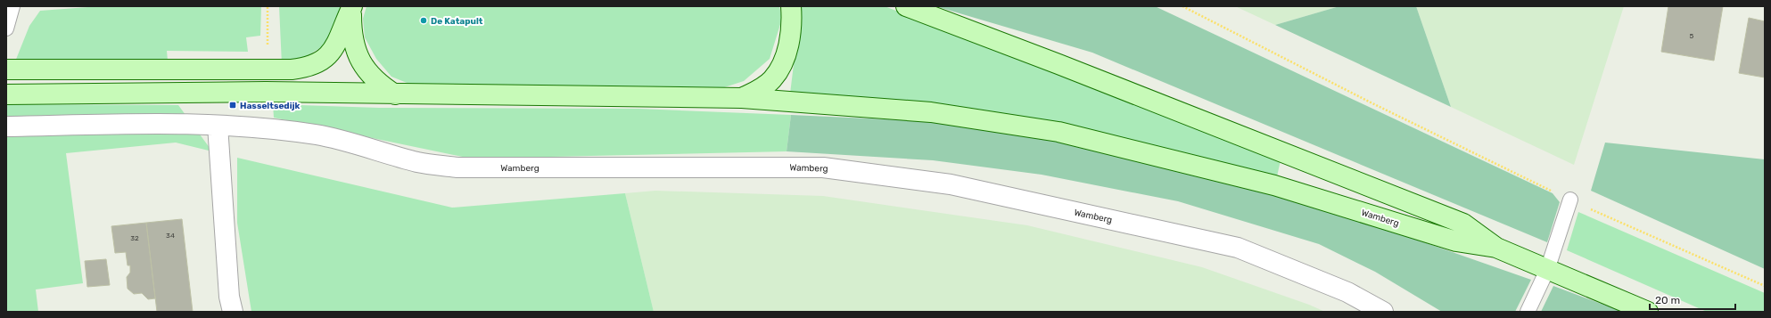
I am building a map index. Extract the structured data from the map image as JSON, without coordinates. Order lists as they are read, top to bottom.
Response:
{
  "streets": {
    "main road": ["Wamberg"]
  },
  "places": {
    "other": ["De Katapult"],
    "transit": ["Hasseltsedijk"]
  },
  "house_numbers": ["5", "34", "32"],
  "scale_bar": "20 m"
}
